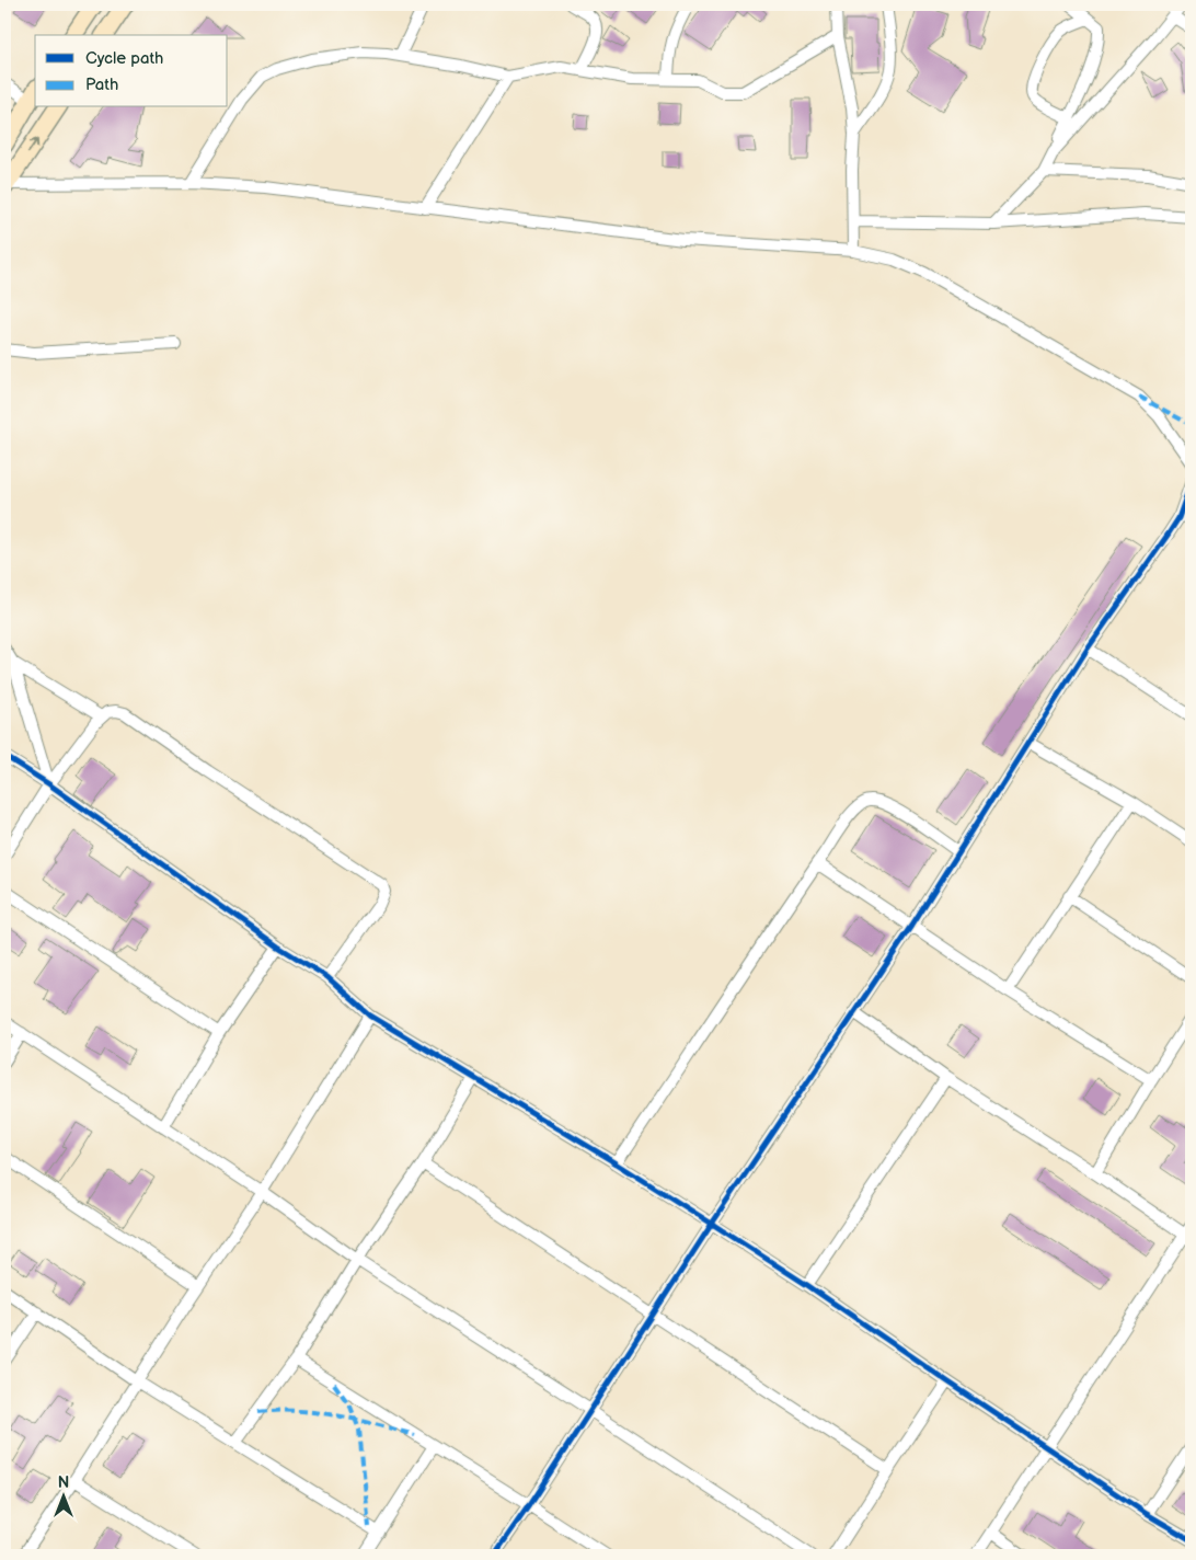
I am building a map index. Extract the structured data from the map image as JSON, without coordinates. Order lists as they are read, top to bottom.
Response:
{
  "legend": ["Cycle path", "Path"],
  "north": "top"
}
